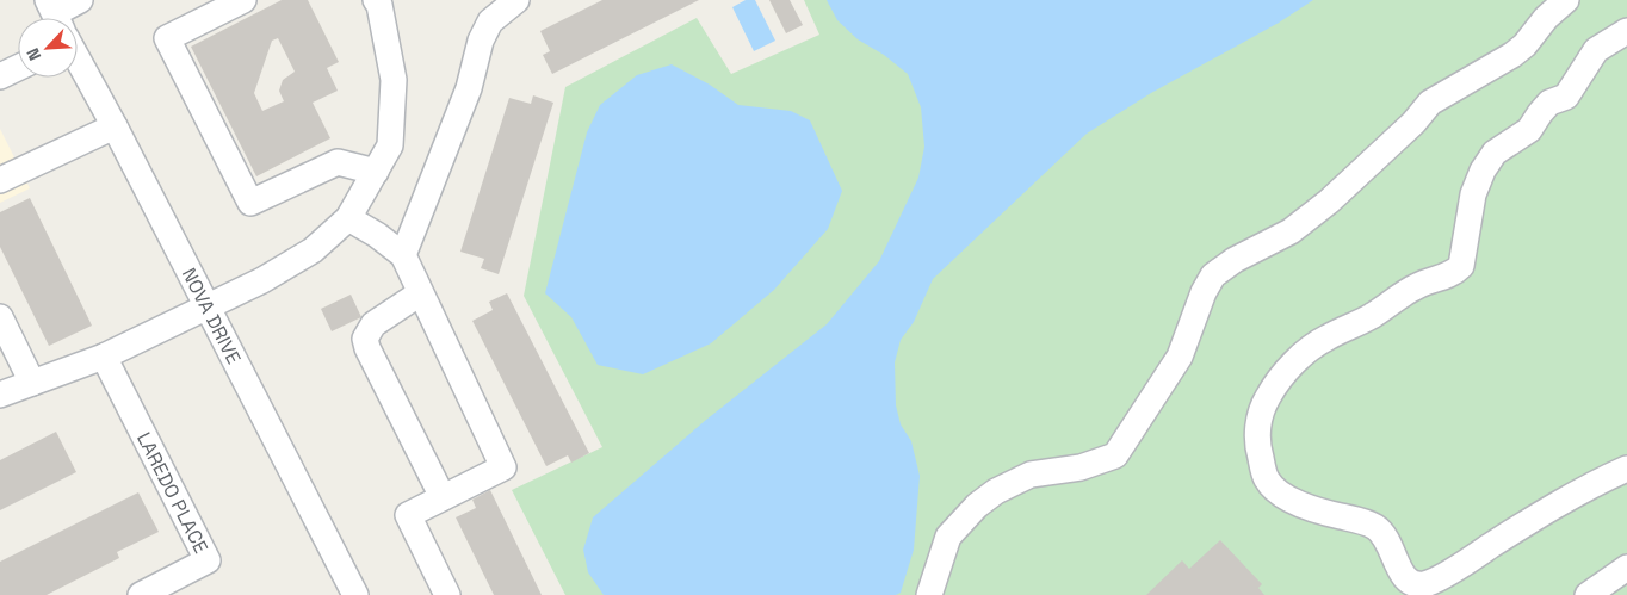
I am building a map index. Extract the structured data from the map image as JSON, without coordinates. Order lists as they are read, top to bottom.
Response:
{
  "streets": {
    "street": ["NOVA DRIVE", "LAREDO PLACE"]
  },
  "north": "bottom left"
}
